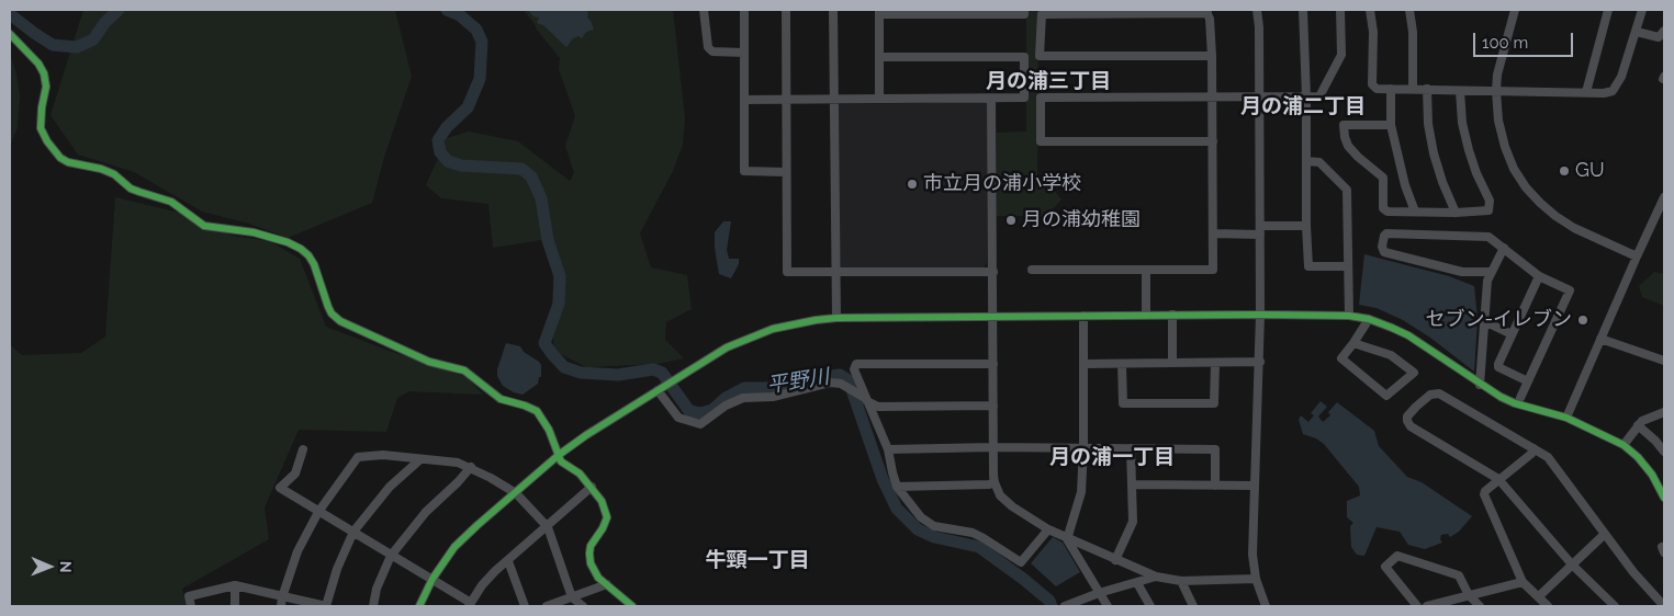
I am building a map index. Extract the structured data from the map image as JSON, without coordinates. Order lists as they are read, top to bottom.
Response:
{
  "districts": [
    "月の浦三丁目",
    "月の浦二丁目",
    "月の浦一丁目",
    "牛頸一丁目"
  ],
  "water": ["平野川"],
  "places": [
    "GU",
    "市立月の浦小学校",
    "月の浦幼稚園",
    "セブン-イレブン"
  ],
  "scale_bar": "100 m",
  "north": "right"
}
